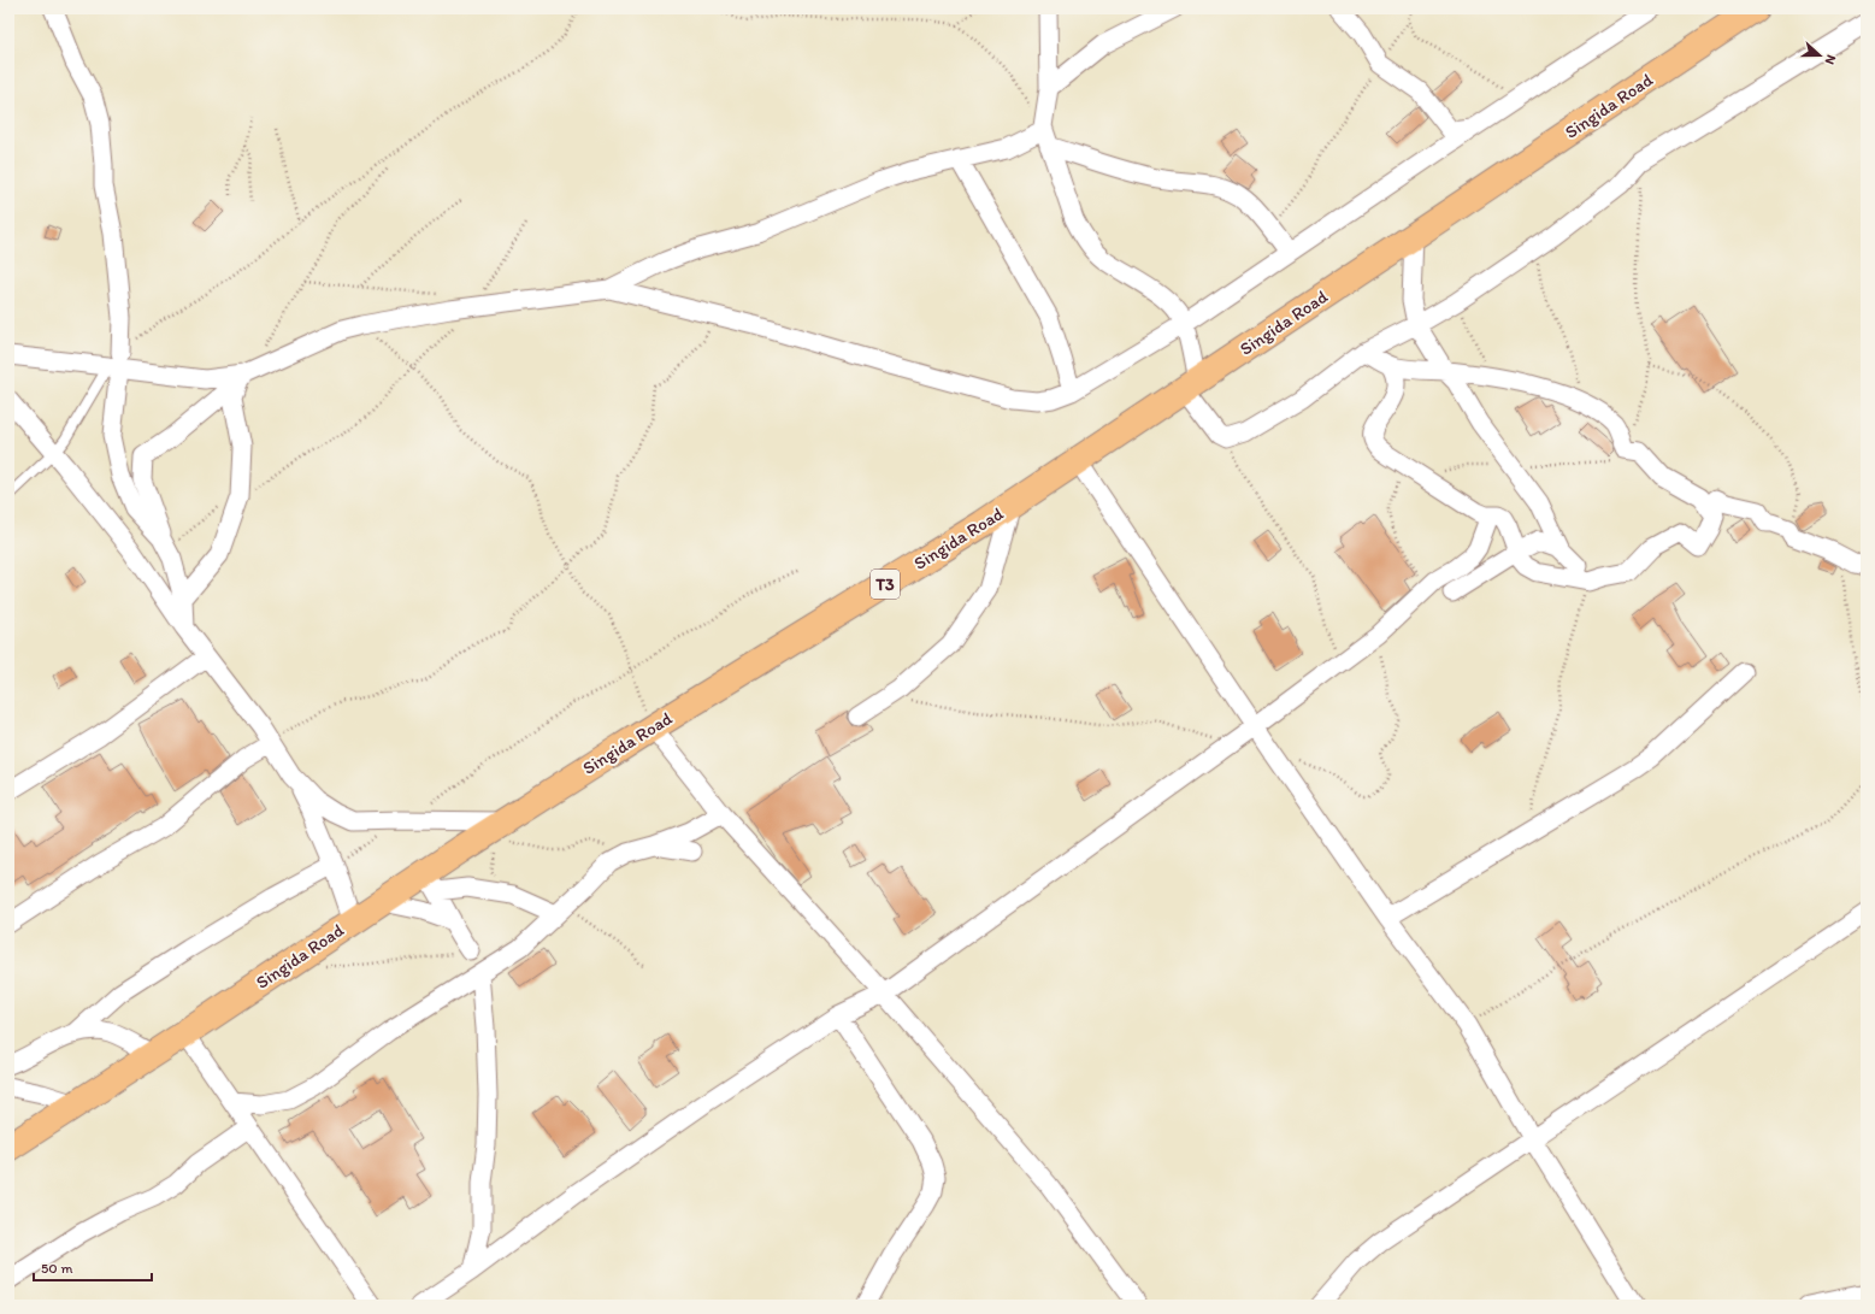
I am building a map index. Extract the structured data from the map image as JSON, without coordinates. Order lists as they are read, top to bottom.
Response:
{
  "streets": {
    "highway": ["Singida Road", "T3"]
  },
  "scale_bar": "50 m",
  "north": "right"
}
